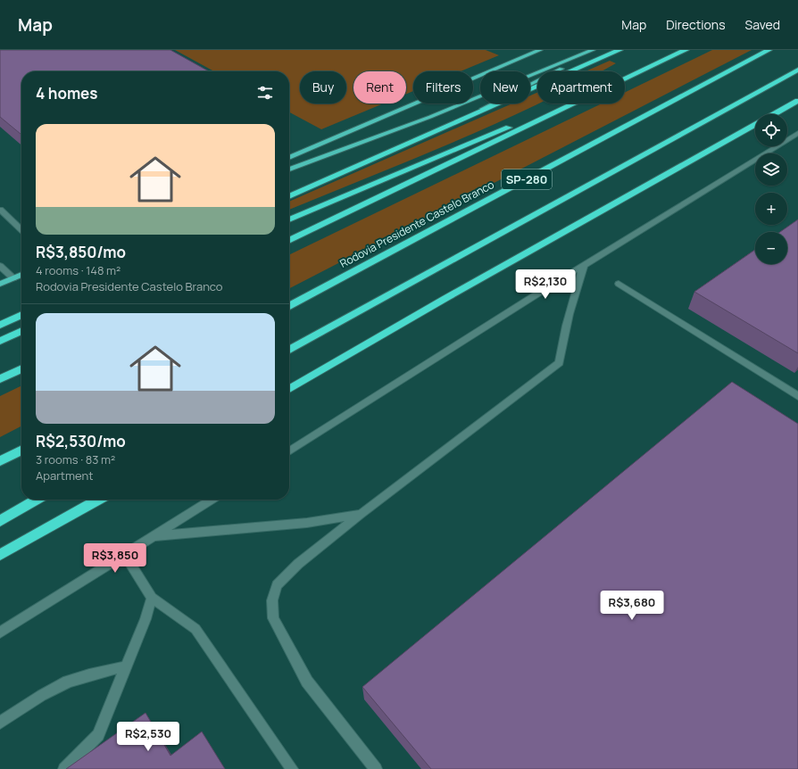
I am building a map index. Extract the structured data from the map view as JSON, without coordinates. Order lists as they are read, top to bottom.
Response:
{
  "streets": {
    "highway": ["SP-280", "Rodovia Presidente Castelo Branco"]
  },
  "page": {
    "header": "Map",
    "nav": ["Map", "Directions", "Saved"],
    "chip": [
      "Buy",
      "Rent",
      "Filters",
      "New",
      "Apartment"
    ],
    "heading": "4 homes",
    "map_buttons": ["+", "−"],
    "list": [
      {
        "name": "R$3,850/mo",
        "note": "4 rooms · 148 m² · Rodovia Presidente Castelo Branco"
      },
      {
        "name": "R$2,530/mo",
        "note": "3 rooms · 83 m² · Apartment"
      }
    ],
    "price": [
      "R$2,130",
      "R$3,850",
      "R$3,680",
      "R$2,530"
    ]
  }
}
